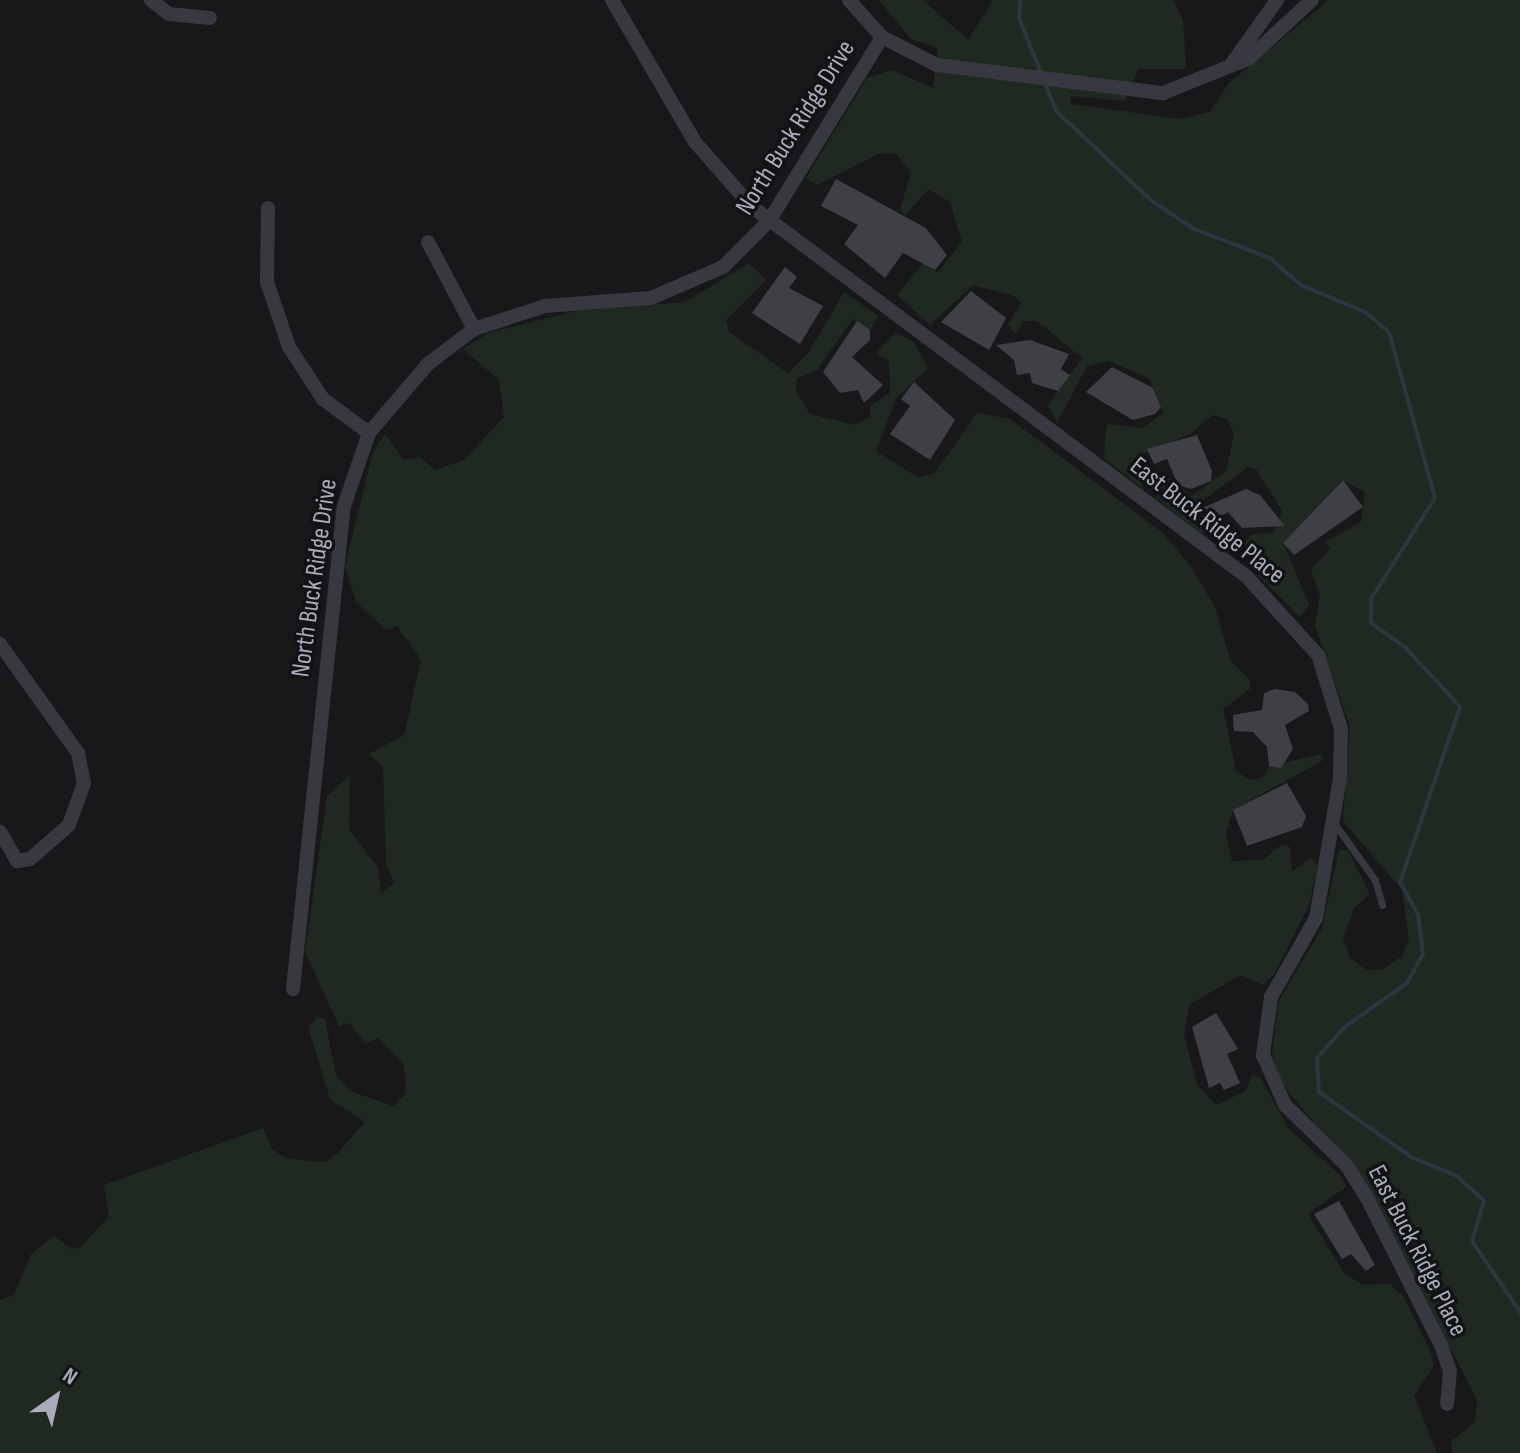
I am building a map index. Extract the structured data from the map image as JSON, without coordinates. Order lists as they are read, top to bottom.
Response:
{
  "streets": {
    "street": ["North Buck Ridge Drive", "East Buck Ridge Place"]
  },
  "crossings": [
    ["North Buck Ridge Drive", "East Buck Ridge Place"]
  ],
  "north": "top right"
}
